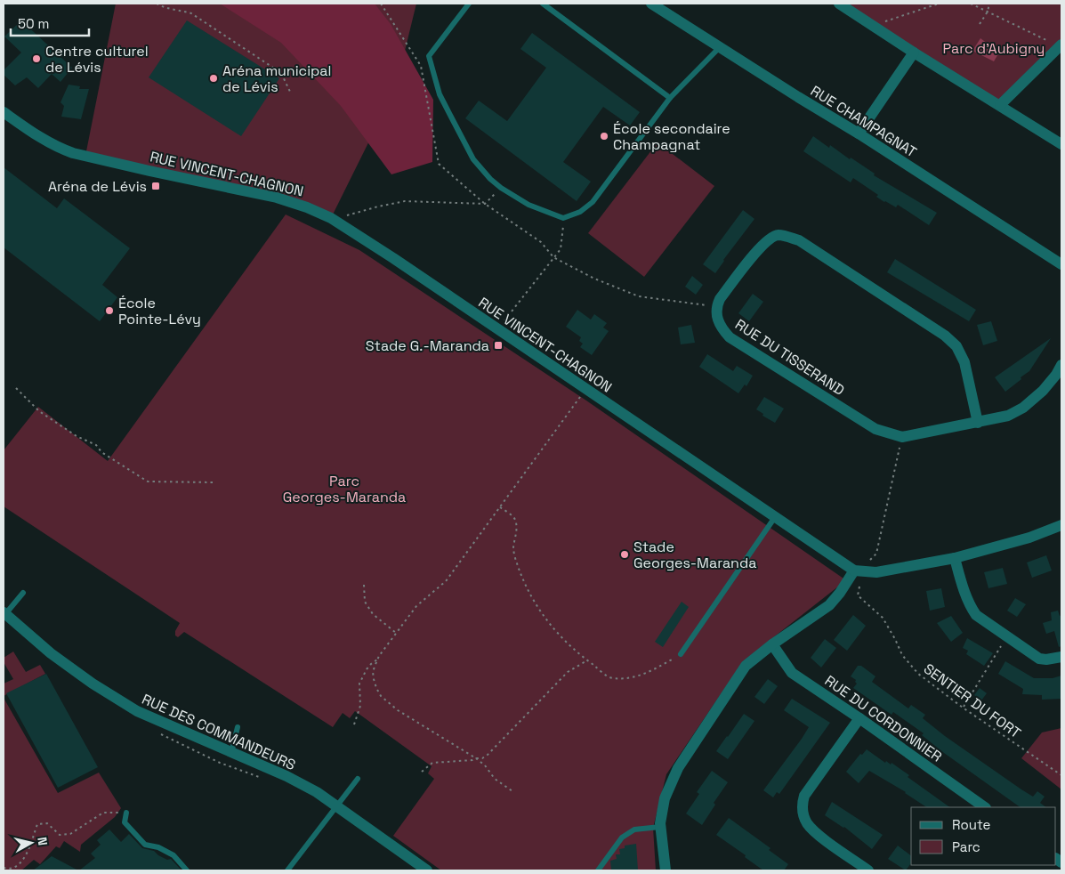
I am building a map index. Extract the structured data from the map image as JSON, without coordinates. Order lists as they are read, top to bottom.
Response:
{
  "streets": {
    "street": [
      "RUE CHAMPAGNAT",
      "RUE VINCENT-CHAGNON",
      "RUE DU TISSERAND",
      "RUE DU CORDONNIER",
      "RUE DES COMMANDEURS"
    ],
    "path": ["SENTIER DU FORT"]
  },
  "parks": ["Parc d'Aubigny", "Parc Georges-Maranda"],
  "places": {
    "other": [
      "Centre culturel de Lévis",
      "Aréna municipal de Lévis",
      "École secondaire Champagnat",
      "École Pointe-Lévy",
      "Stade Georges-Maranda"
    ],
    "transit": ["Aréna de Lévis", "Stade G.-Maranda"]
  },
  "legend": ["Route", "Parc"],
  "scale_bar": "50 m",
  "north": "right"
}
